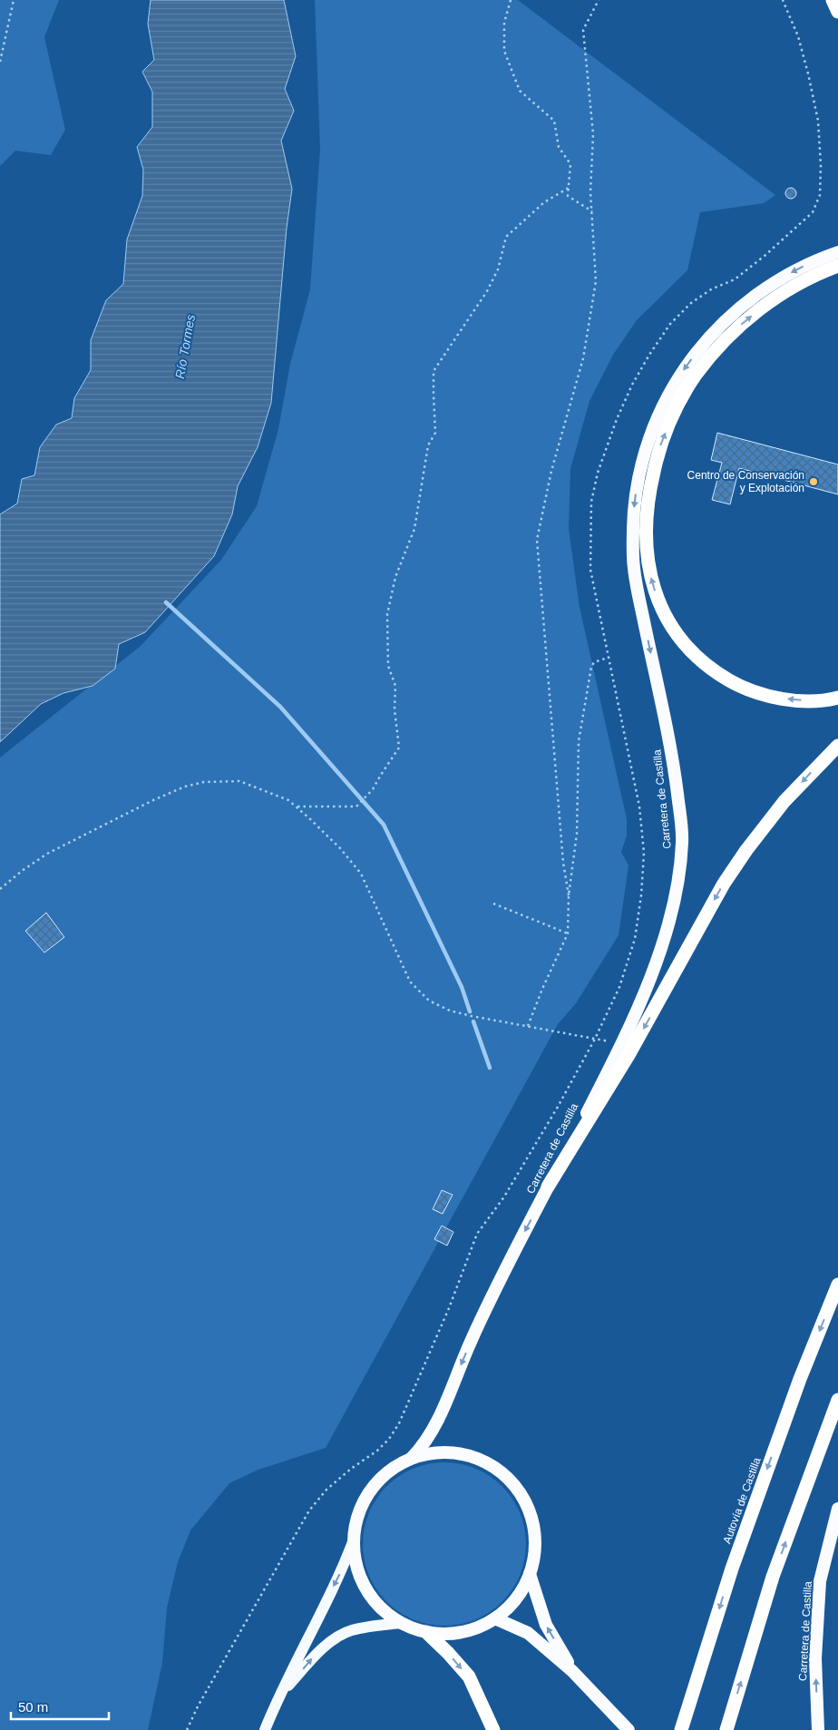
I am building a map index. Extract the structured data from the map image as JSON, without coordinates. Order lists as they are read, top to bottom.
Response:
{
  "streets": {
    "highway": ["Carretera de Castilla", "Autovía de Castilla"]
  },
  "water": ["Río Tormes"],
  "places": ["Centro de Conservación y Explotación"],
  "scale_bar": "50 m"
}
